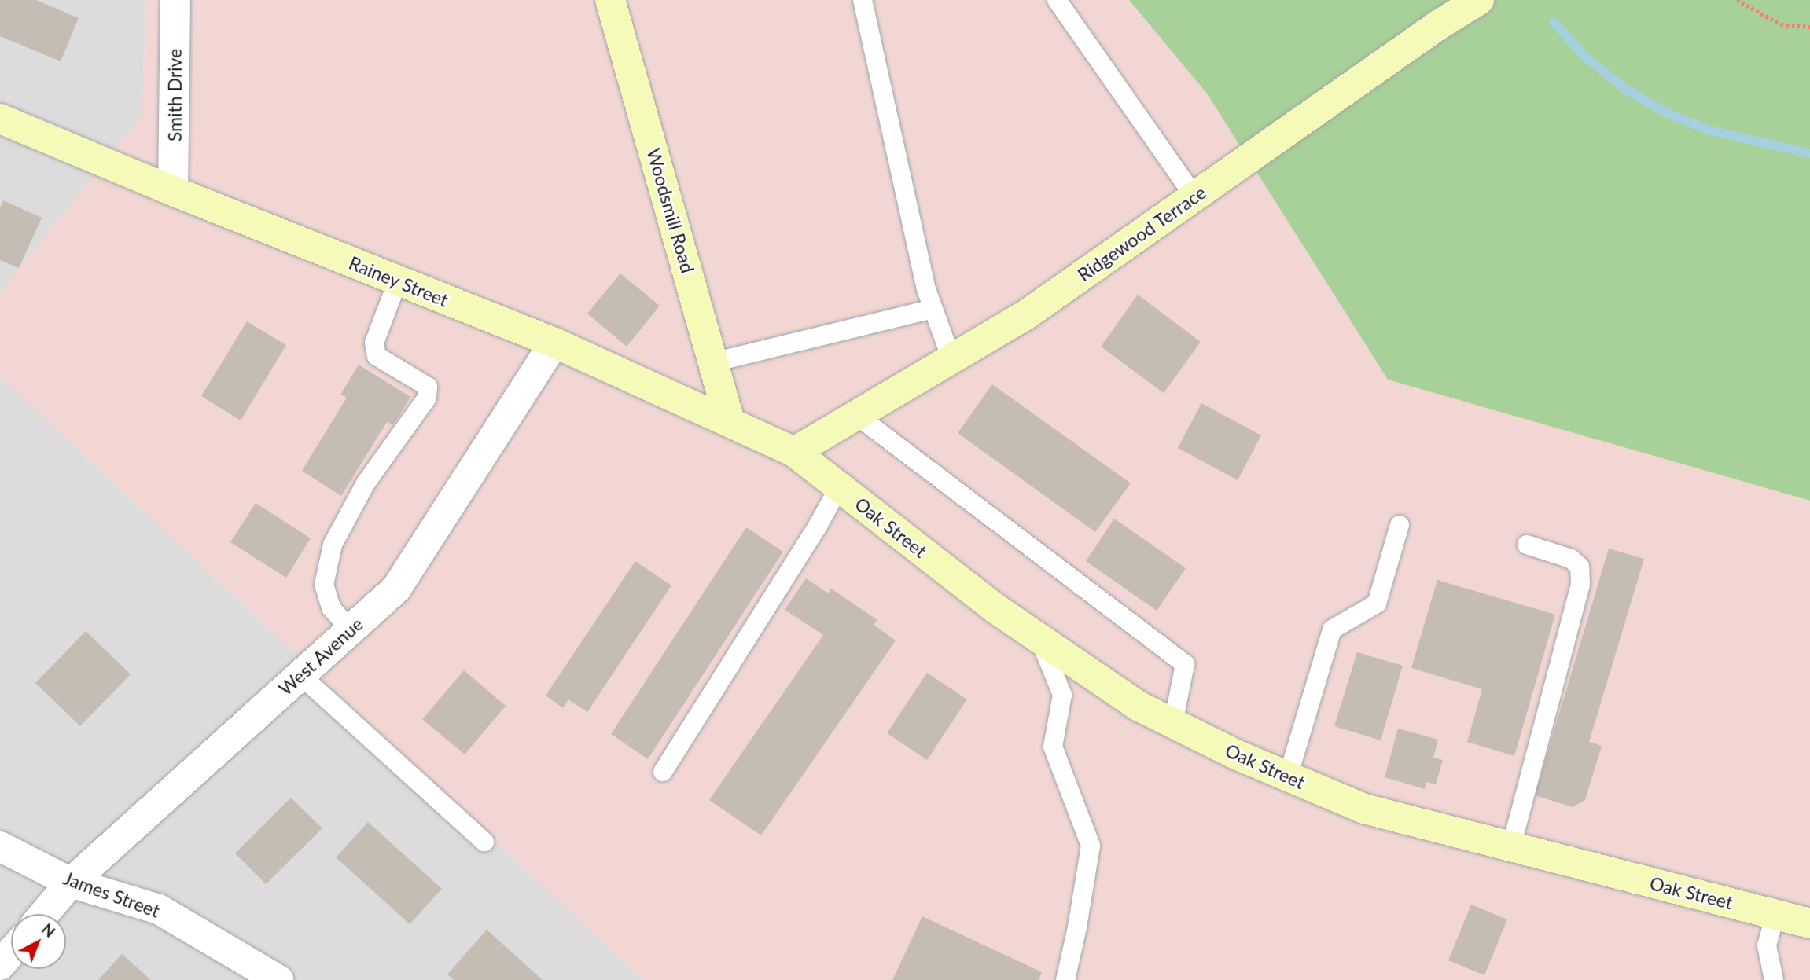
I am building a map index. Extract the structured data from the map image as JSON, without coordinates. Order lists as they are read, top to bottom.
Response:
{
  "streets": {
    "street": [
      "Smith Drive",
      "Woodsmill Road",
      "Ridgewood Terrace",
      "Rainey Street",
      "Oak Street",
      "West Avenue",
      "James Street"
    ]
  },
  "crossings": [
    ["Smith Drive", "Rainey Street"],
    ["Woodsmill Road", "Rainey Street"],
    ["Ridgewood Terrace", "Rainey Street"],
    ["Ridgewood Terrace", "Oak Street"],
    ["Rainey Street", "Oak Street"],
    ["Rainey Street", "West Avenue"],
    ["West Avenue", "James Street"]
  ],
  "north": "top right"
}
